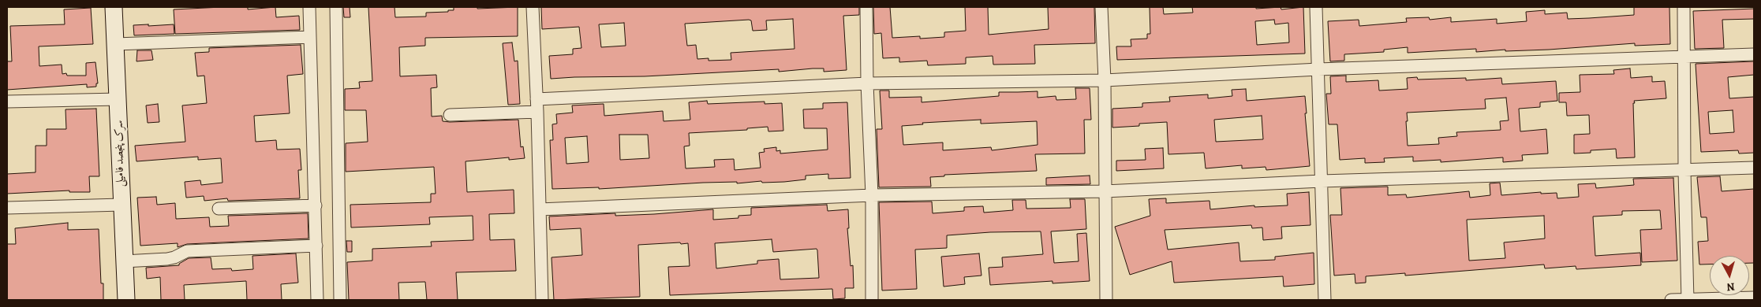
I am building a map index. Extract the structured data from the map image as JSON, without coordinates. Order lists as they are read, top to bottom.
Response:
{
  "streets": {
    "main road": ["سرک پنجصد فامیلی"]
  },
  "north": "bottom"
}
